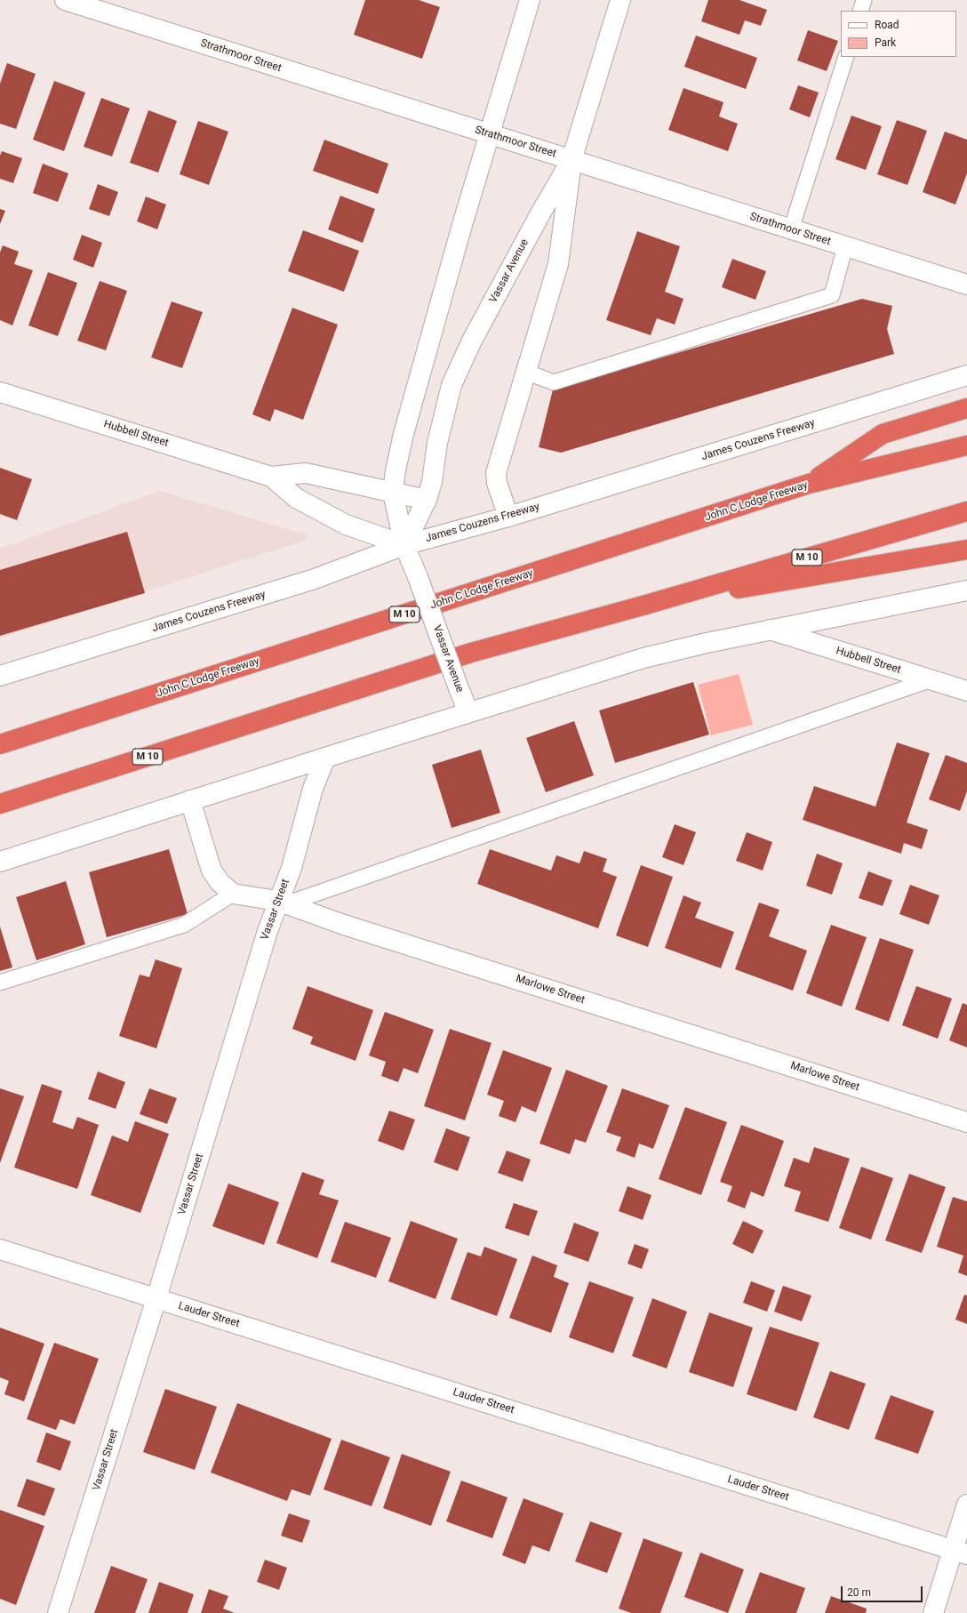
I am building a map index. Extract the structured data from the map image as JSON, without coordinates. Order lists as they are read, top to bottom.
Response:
{
  "streets": {
    "highway": ["John C Lodge Freeway", "M 10"],
    "street": [
      "Strathmoor Street",
      "Vassar Avenue",
      "Hubbell Street",
      "James Couzens Freeway",
      "Vassar Street",
      "Marlowe Street",
      "Lauder Street"
    ]
  },
  "crossings": [
    ["Strathmoor Street", "Vassar Avenue"],
    ["Vassar Avenue", "Hubbell Street"],
    ["Vassar Avenue", "James Couzens Freeway"],
    ["Hubbell Street", "James Couzens Freeway"],
    ["Vassar Street", "Marlowe Street"],
    ["Vassar Street", "Lauder Street"]
  ],
  "legend": ["Road", "Park"],
  "scale_bar": "20 m"
}
